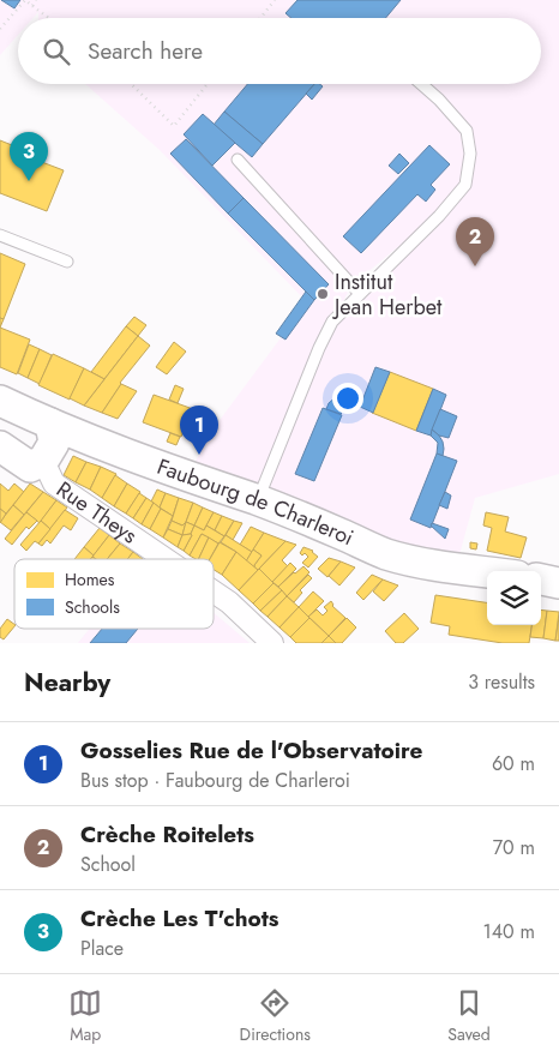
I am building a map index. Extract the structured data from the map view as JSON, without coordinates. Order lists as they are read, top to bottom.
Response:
{
  "streets": {
    "main road": ["Faubourg de Charleroi", "Rue Theys"]
  },
  "crossings": [
    ["Faubourg de Charleroi", "Rue Theys"]
  ],
  "places": ["Institut Jean Herbet"],
  "legend": ["Homes", "Schools"],
  "page": {
    "search": "Search here",
    "pins": ["3", "2", "1"],
    "heading": ["Nearby", "3 results"],
    "list": [
      {
        "mark": "1",
        "name": "Gosselies Rue de l'Observatoire",
        "note": "Bus stop · Faubourg de Charleroi",
        "value": "60 m"
      },
      {
        "mark": "2",
        "name": "Crèche Roitelets",
        "note": "School",
        "value": "70 m"
      },
      {
        "mark": "3",
        "name": "Crèche Les T'chots",
        "note": "Place",
        "value": "140 m"
      }
    ],
    "nav": ["Map", "Directions", "Saved"]
  }
}
